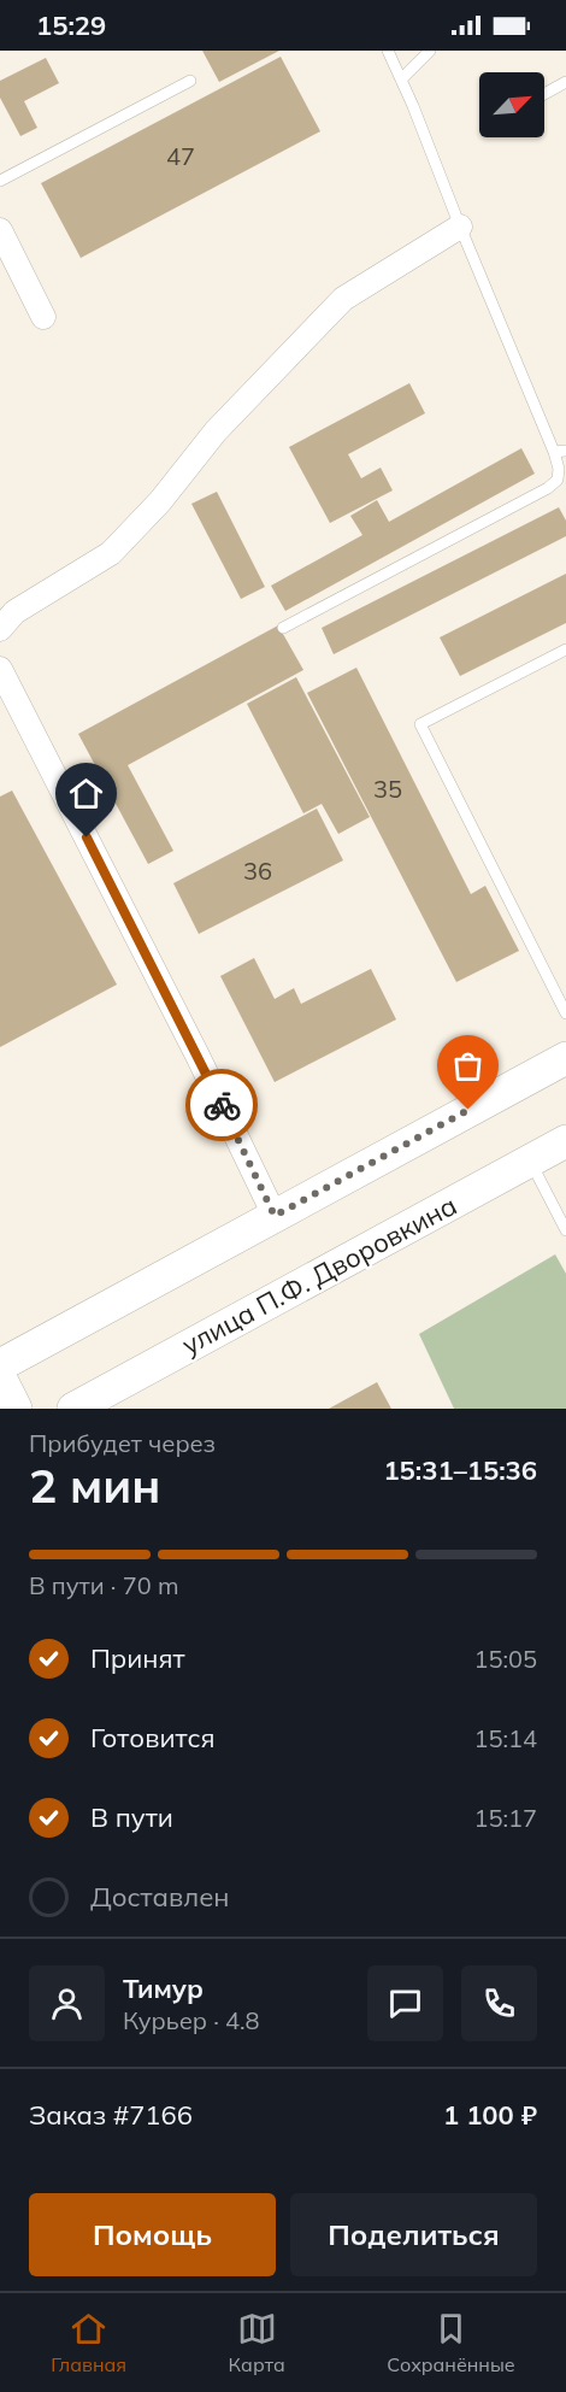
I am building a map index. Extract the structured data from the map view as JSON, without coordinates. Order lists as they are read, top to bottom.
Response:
{
  "streets": {
    "street": ["улица П.Ф. Дворовкина"]
  },
  "house_numbers": ["47", "35", "36"],
  "north": "top right",
  "page": {
    "status": "15:29",
    "heading": ["2 мин", "Прибудет через", "15:31–15:36"],
    "panel": [
      "Тимур",
      "Курьер · 4.8",
      "Заказ #7166",
      "1 100 ₽"
    ],
    "bar": "В пути · 70 m",
    "list": [
      ["Принят", "15:05"],
      ["Готовится", "15:14"],
      ["В пути", "15:17"],
      "Доставлен"
    ],
    "buttons": ["Помощь", "Поделиться"],
    "tabs": ["Главная", "Карта", "Сохранённые"]
  }
}
